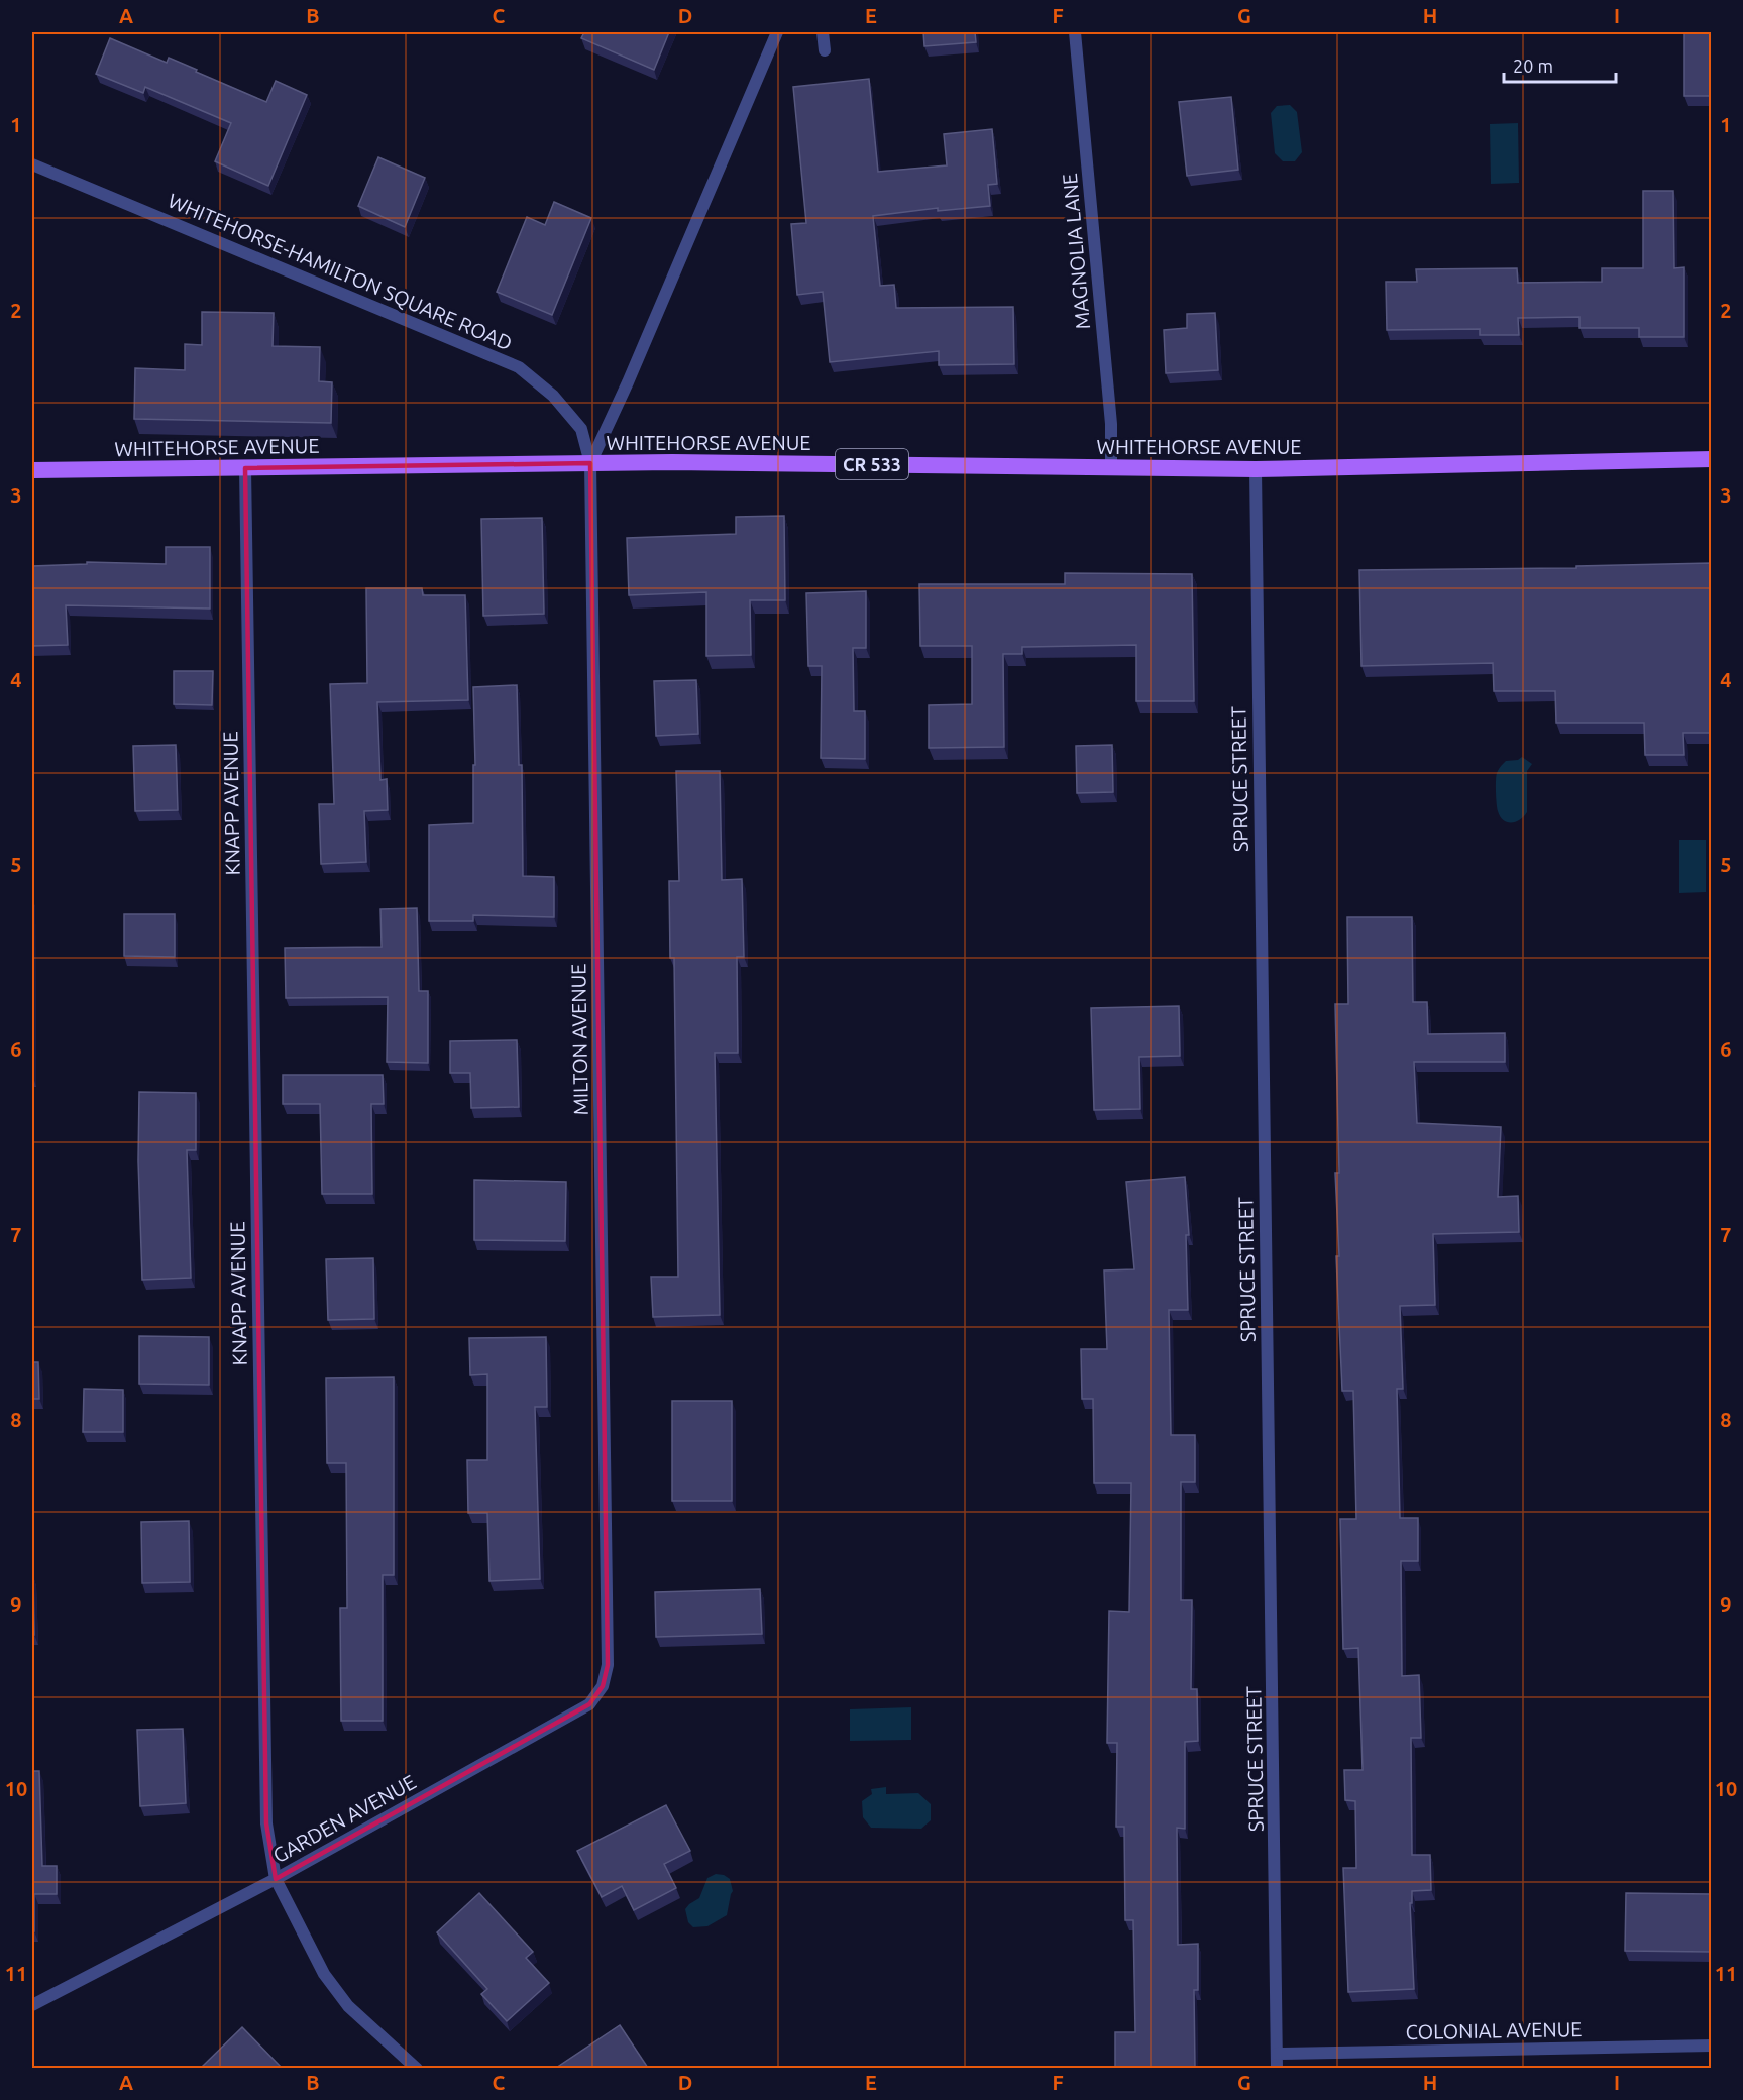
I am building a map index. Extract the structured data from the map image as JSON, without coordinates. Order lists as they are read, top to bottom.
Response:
{
  "streets": {
    "main road": ["WHITEHORSE AVENUE", "CR 533"],
    "street": [
      "MAGNOLIA LANE",
      "WHITEHORSE-HAMILTON SQUARE ROAD",
      "SPRUCE STREET",
      "KNAPP AVENUE",
      "MILTON AVENUE",
      "GARDEN AVENUE",
      "COLONIAL AVENUE"
    ]
  },
  "crossings": [
    ["MAGNOLIA LANE", "WHITEHORSE AVENUE"],
    ["WHITEHORSE-HAMILTON SQUARE ROAD", "WHITEHORSE AVENUE"],
    ["WHITEHORSE-HAMILTON SQUARE ROAD", "MILTON AVENUE"],
    ["WHITEHORSE AVENUE", "SPRUCE STREET"],
    ["WHITEHORSE AVENUE", "KNAPP AVENUE"],
    ["WHITEHORSE AVENUE", "MILTON AVENUE"],
    ["SPRUCE STREET", "COLONIAL AVENUE"],
    ["KNAPP AVENUE", "GARDEN AVENUE"],
    ["MILTON AVENUE", "GARDEN AVENUE"]
  ],
  "scale_bar": "20 m",
  "grid": {
    "columns": [
      "A",
      "B",
      "C",
      "D",
      "E",
      "F",
      "G",
      "H",
      "I"
    ],
    "rows": [
      "1",
      "2",
      "3",
      "4",
      "5",
      "6",
      "7",
      "8",
      "9",
      "10",
      "11"
    ]
  }
}
